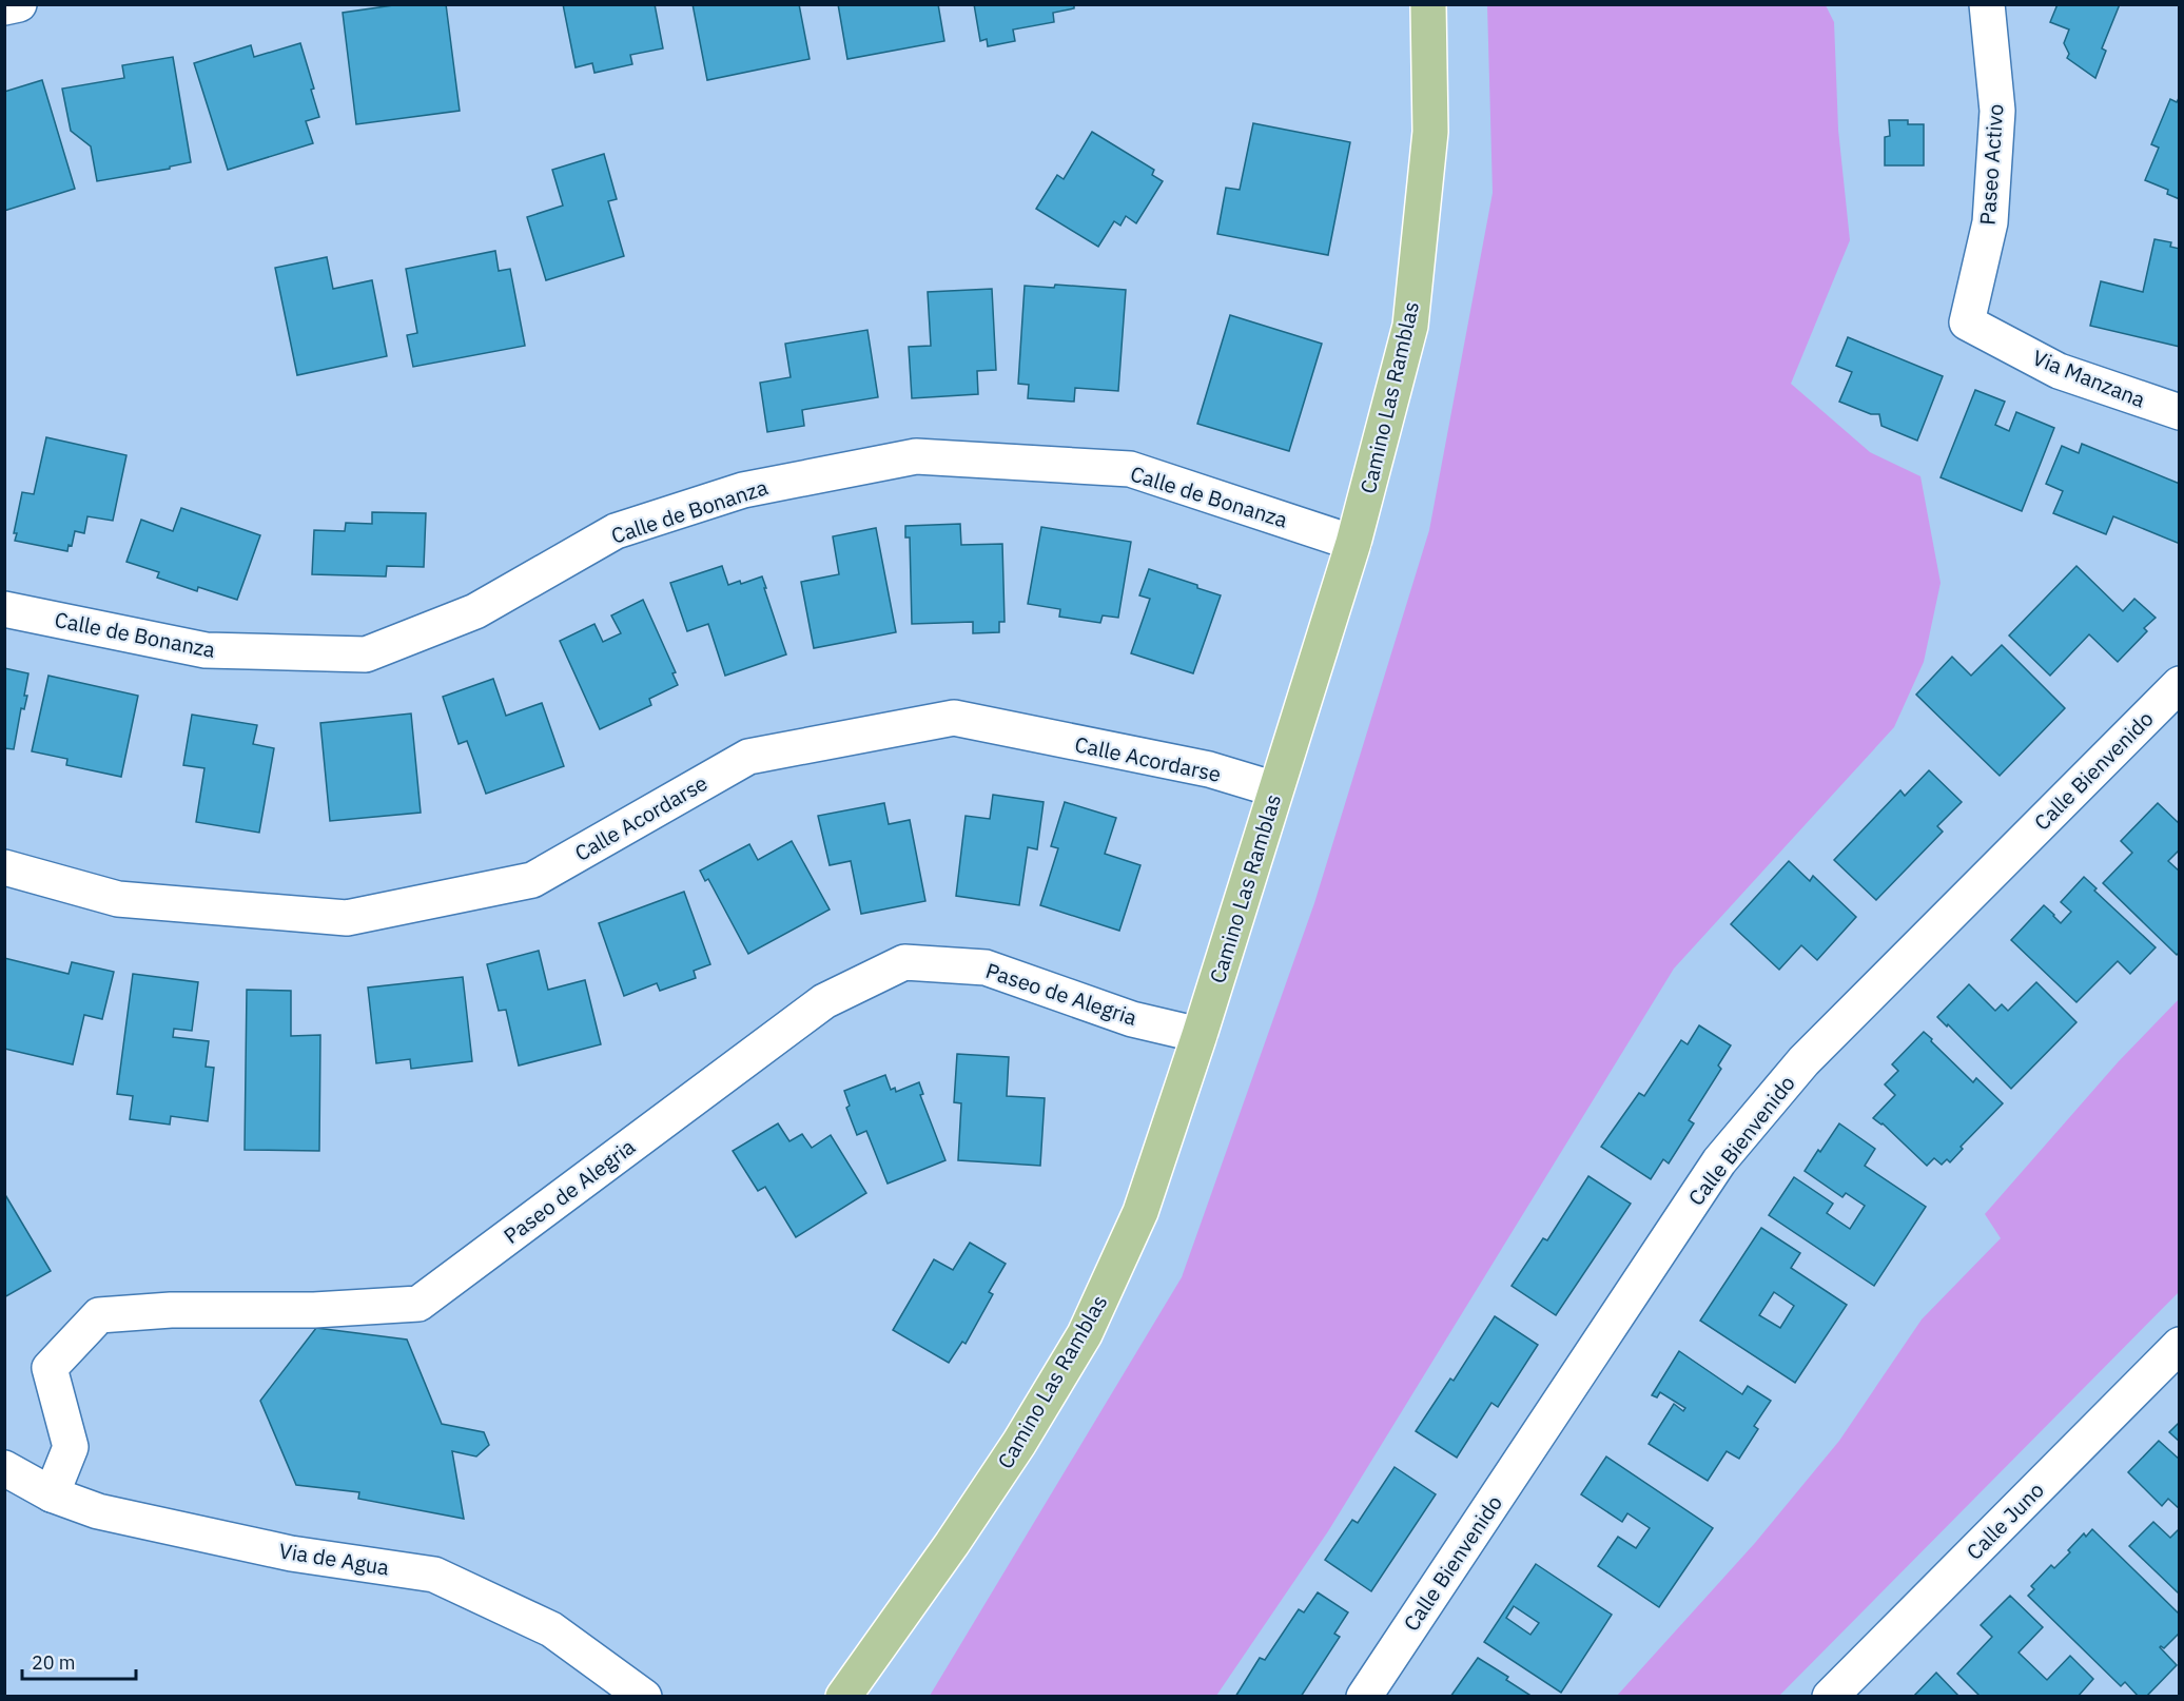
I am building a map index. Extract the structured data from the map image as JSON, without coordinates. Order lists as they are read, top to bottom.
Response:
{
  "streets": {
    "main road": ["Camino Las Ramblas"],
    "street": [
      "Paseo Activo",
      "Via Manzana",
      "Calle de Bonanza",
      "Calle Acordarse",
      "Calle Bienvenido",
      "Paseo de Alegria",
      "Calle Juno",
      "Via de Agua"
    ]
  },
  "crossings": [
    ["Paseo Activo", "Via Manzana"],
    ["Camino Las Ramblas", "Calle de Bonanza"],
    ["Camino Las Ramblas", "Calle Acordarse"],
    ["Camino Las Ramblas", "Paseo de Alegria"],
    ["Paseo de Alegria", "Via de Agua"]
  ],
  "scale_bar": "20 m"
}
